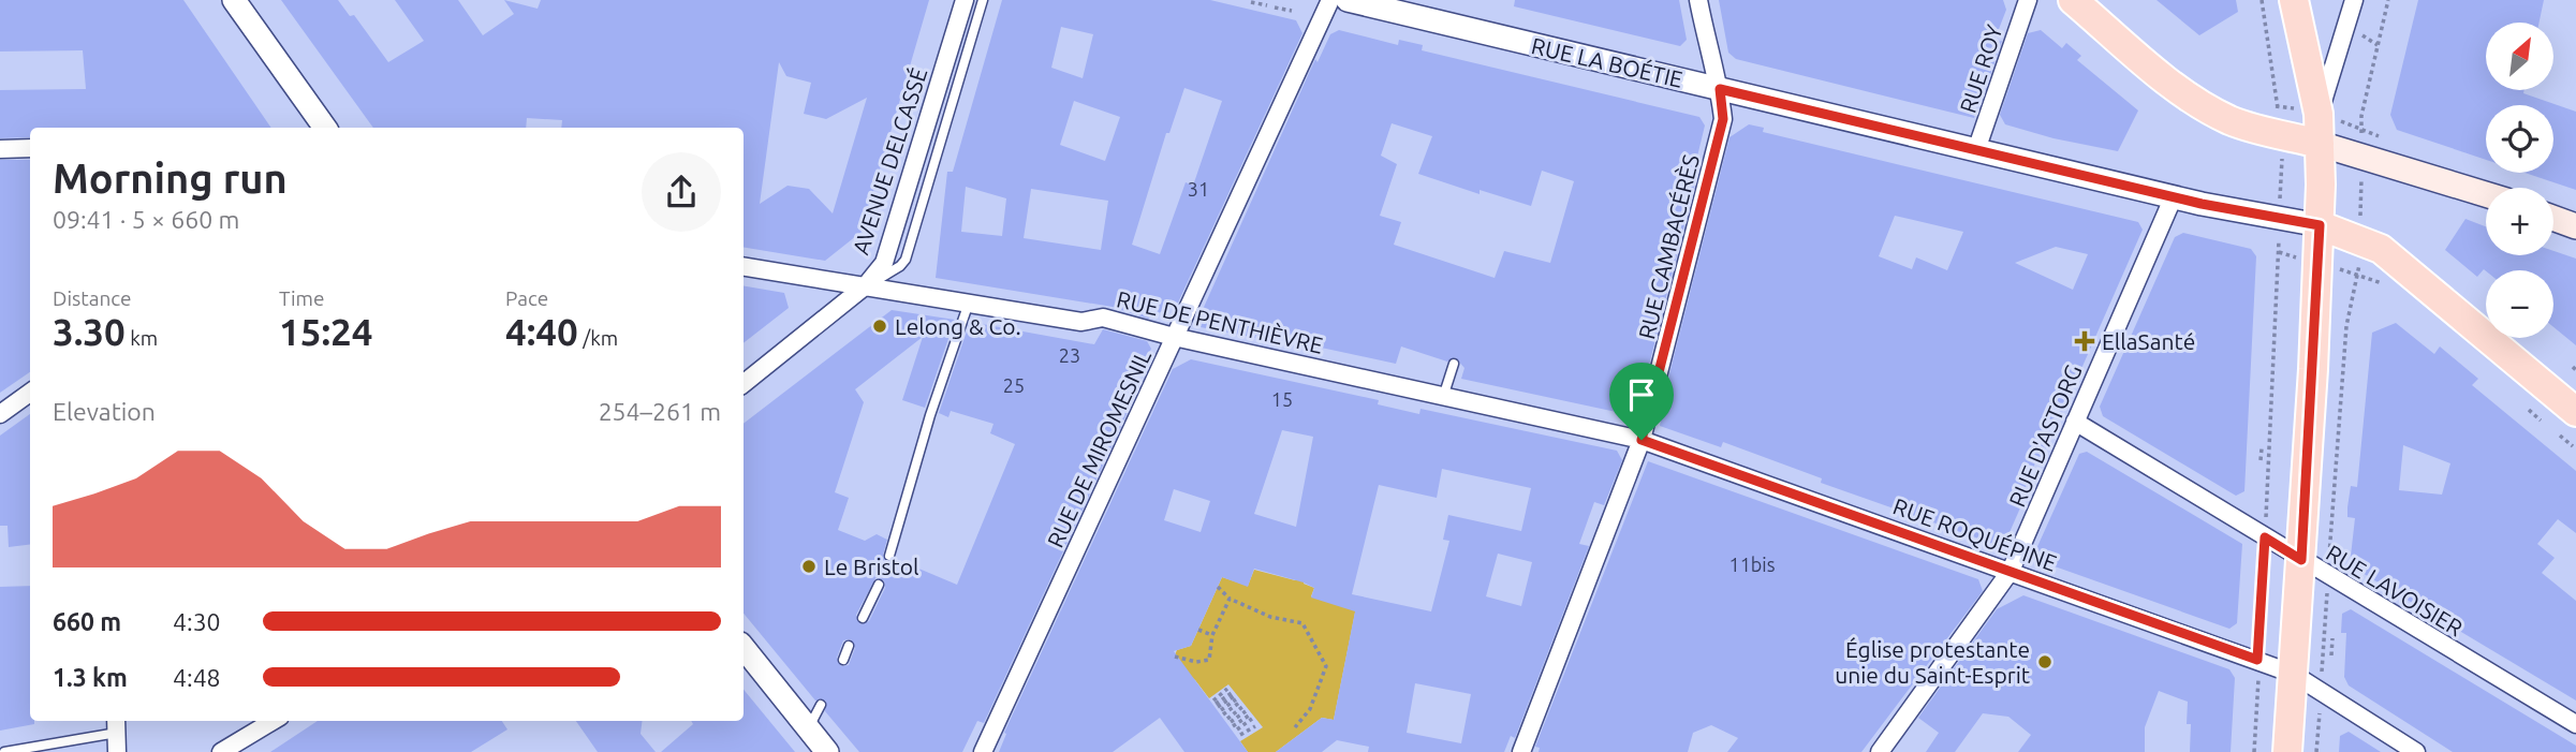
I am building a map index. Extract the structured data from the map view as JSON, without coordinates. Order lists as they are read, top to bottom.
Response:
{
  "streets": {
    "street": [
      "RUE LA BOÉTIE",
      "RUE ROY",
      "AVENUE DELCASSÉ",
      "RUE CAMBACÉRÈS",
      "RUE DE PENTHIÈVRE",
      "RUE D'ASTORG",
      "RUE DE MIROMESNIL",
      "RUE ROQUÉPINE",
      "RUE LAVOISIER"
    ]
  },
  "crossings": [
    ["RUE LA BOÉTIE", "RUE ROY"],
    ["RUE LA BOÉTIE", "RUE CAMBACÉRÈS"],
    ["RUE LA BOÉTIE", "RUE D'ASTORG"],
    ["AVENUE DELCASSÉ", "RUE DE PENTHIÈVRE"],
    ["RUE CAMBACÉRÈS", "RUE DE PENTHIÈVRE"],
    ["RUE CAMBACÉRÈS", "RUE ROQUÉPINE"],
    ["RUE DE PENTHIÈVRE", "RUE DE MIROMESNIL"],
    ["RUE DE PENTHIÈVRE", "RUE ROQUÉPINE"],
    ["RUE D'ASTORG", "RUE ROQUÉPINE"],
    ["RUE D'ASTORG", "RUE LAVOISIER"]
  ],
  "places": {
    "other": ["Lelong & Co.", "Le Bristol", "Église protestante unie du Saint-Esprit"],
    "health": ["EllaSanté"]
  },
  "house_numbers": [
    "31",
    "23",
    "25",
    "15",
    "11bis"
  ],
  "north": "top right",
  "page": {
    "map_buttons": ["+", "−"],
    "heading": ["Morning run", "09:41 · 5 × 660 m"],
    "stats": [
      ["Distance", "3.30 km"],
      ["Time", "15:24"],
      ["Pace", "4:40 /km"]
    ],
    "chart": ["Elevation", "254–261 m"],
    "list": [
      {
        "name": "660 m",
        "note": "4:30"
      },
      {
        "name": "1.3 km",
        "note": "4:48"
      }
    ]
  }
}
